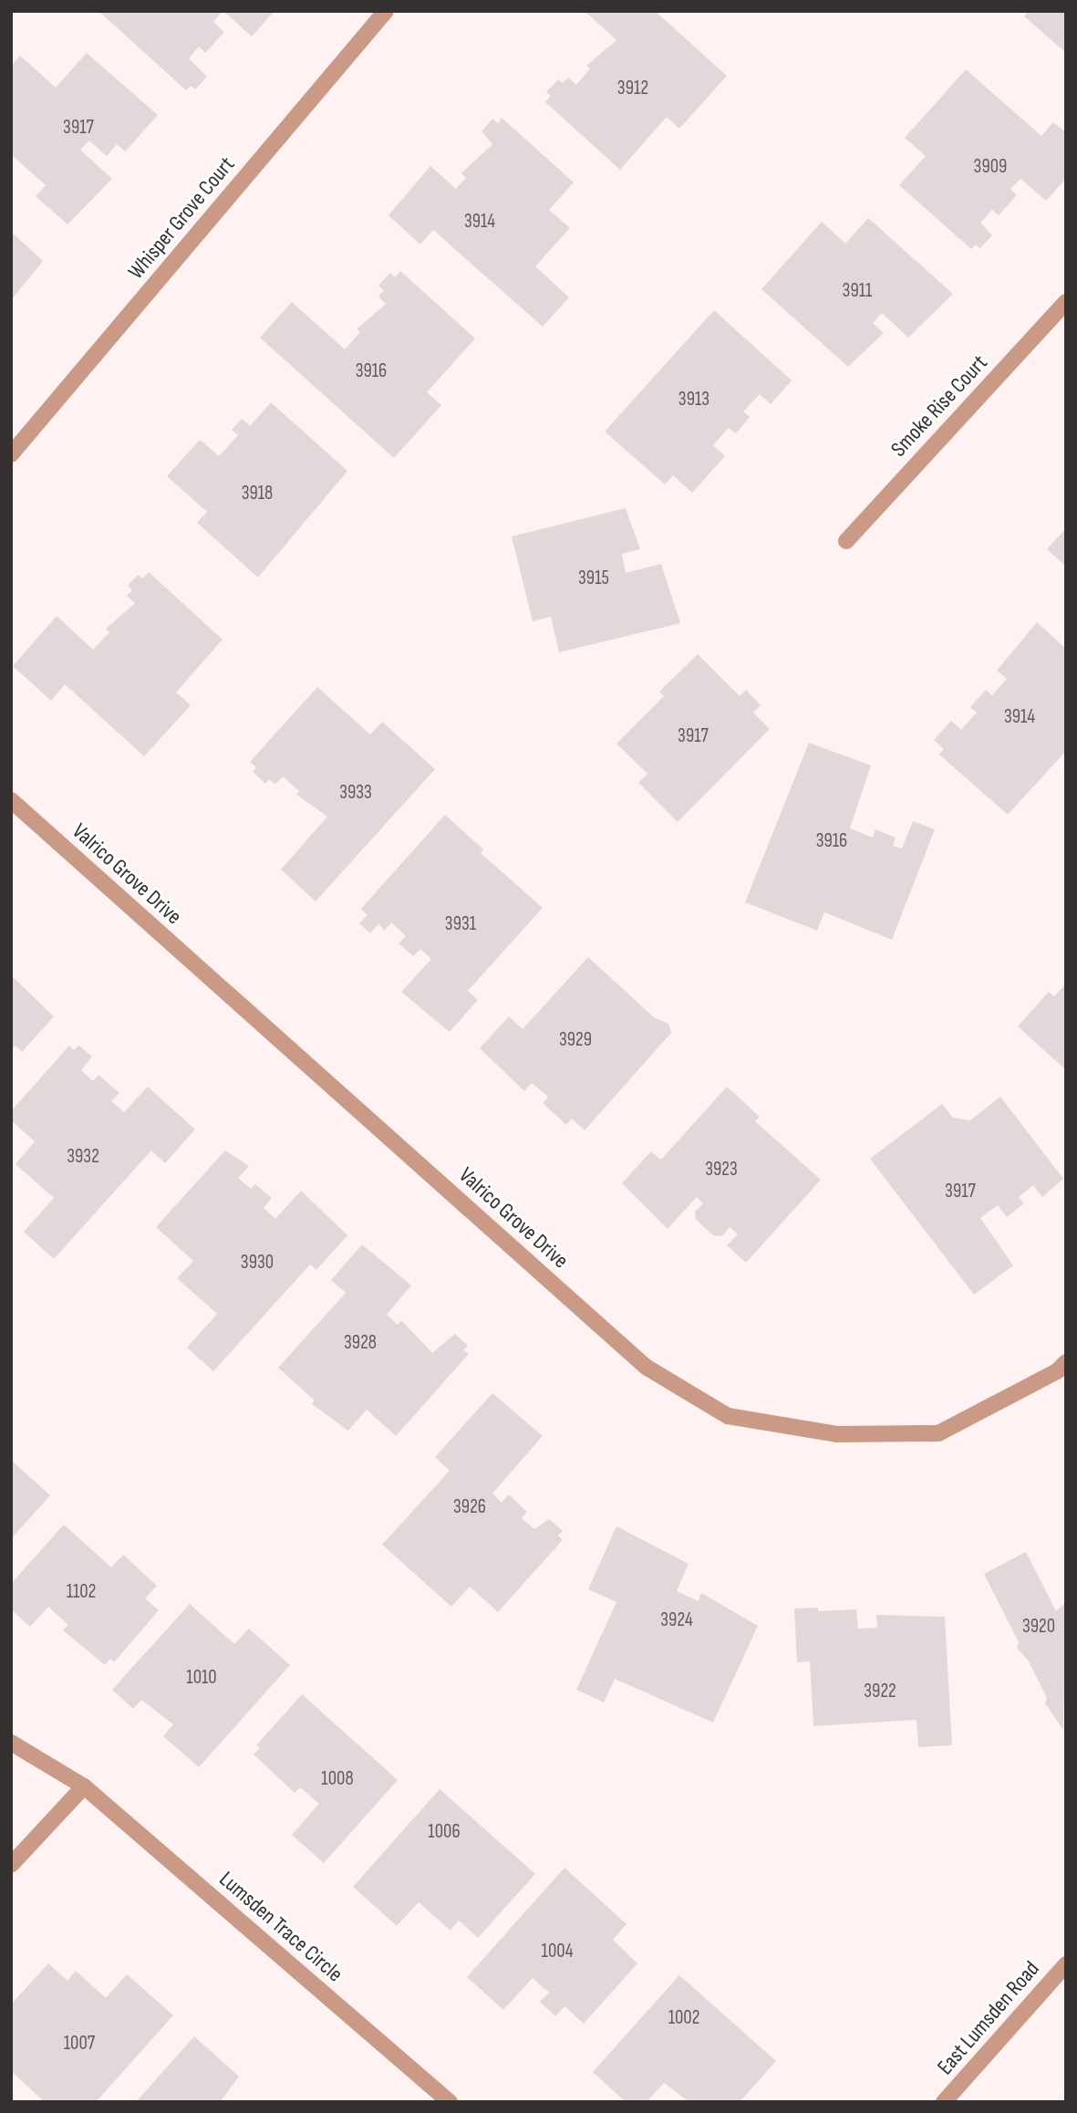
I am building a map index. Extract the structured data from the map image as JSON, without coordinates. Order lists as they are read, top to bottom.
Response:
{
  "streets": {
    "street": [
      "Whisper Grove Court",
      "Smoke Rise Court",
      "Valrico Grove Drive",
      "Lumsden Trace Circle",
      "East Lumsden Road"
    ]
  },
  "house_numbers": [
    "3912",
    "3917",
    "3909",
    "3914",
    "3911",
    "3916",
    "3913",
    "3918",
    "3915",
    "3914",
    "3917",
    "3933",
    "3916",
    "3931",
    "3929",
    "3932",
    "3923",
    "3917",
    "3930",
    "3928",
    "3926",
    "1102",
    "3924",
    "3920",
    "1010",
    "3922",
    "1008",
    "1006",
    "1004",
    "1002",
    "1007"
  ]
}
